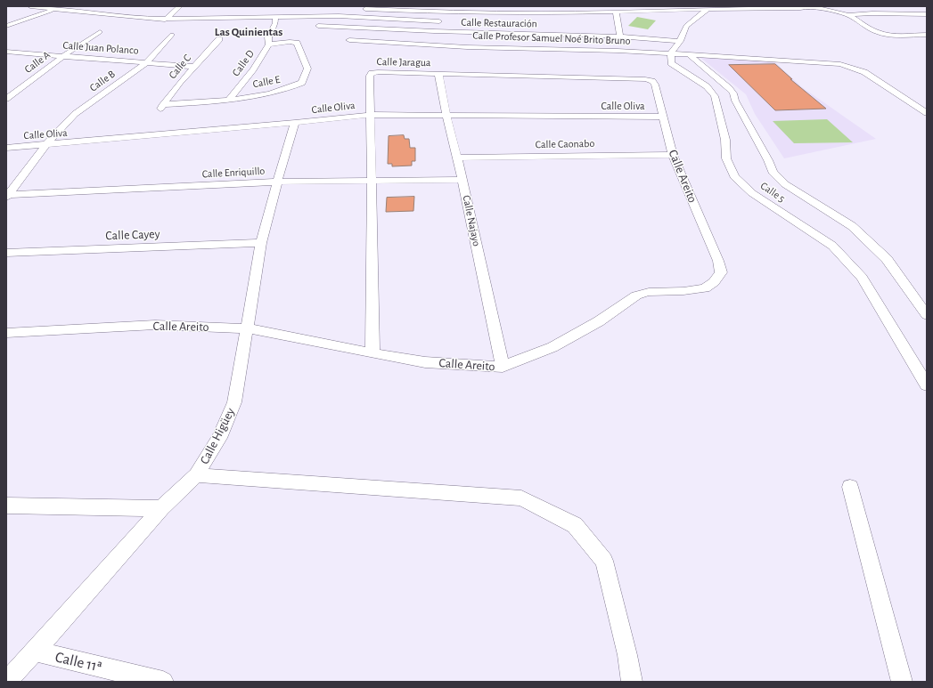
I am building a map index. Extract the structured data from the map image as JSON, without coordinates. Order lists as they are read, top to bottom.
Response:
{
  "streets": {
    "street": [
      "Calle Restauración",
      "Calle Profesor Samuel Noé Brito Bruno",
      "Calle Juan Polanco",
      "Calle A",
      "Calle Jaragua",
      "Calle D",
      "Calle C",
      "Calle B",
      "Calle E",
      "Calle Oliva",
      "Calle Caonabo",
      "Calle Enriquillo",
      "Calle Areito",
      "Calle 5",
      "Calle Najayo",
      "Calle Cayey",
      "Calle Higüey",
      "Calle 11ª"
    ]
  },
  "crossings": [
    ["Calle Restauración", "Calle Profesor Samuel Noé Brito Bruno"],
    ["Calle Profesor Samuel Noé Brito Bruno", "Calle 5"],
    ["Calle Juan Polanco", "Calle A"],
    ["Calle Juan Polanco", "Calle C"],
    ["Calle Juan Polanco", "Calle B"],
    ["Calle Jaragua", "Calle Oliva"],
    ["Calle Jaragua", "Calle Enriquillo"],
    ["Calle Jaragua", "Calle Areito"],
    ["Calle Jaragua", "Calle Najayo"],
    ["Calle D", "Calle E"],
    ["Calle C", "Calle E"],
    ["Calle B", "Calle Oliva"],
    ["Calle B", "Calle Enriquillo"],
    ["Calle Oliva", "Calle Areito"],
    ["Calle Oliva", "Calle Najayo"],
    ["Calle Oliva", "Calle Higüey"],
    ["Calle Caonabo", "Calle Areito"],
    ["Calle Caonabo", "Calle Najayo"],
    ["Calle Enriquillo", "Calle Najayo"],
    ["Calle Enriquillo", "Calle Higüey"],
    ["Calle Areito", "Calle Najayo"],
    ["Calle Areito", "Calle Higüey"],
    ["Calle Cayey", "Calle Higüey"],
    ["Calle Higüey", "Calle 11ª"]
  ],
  "districts": ["Las Quinientas"]
}
